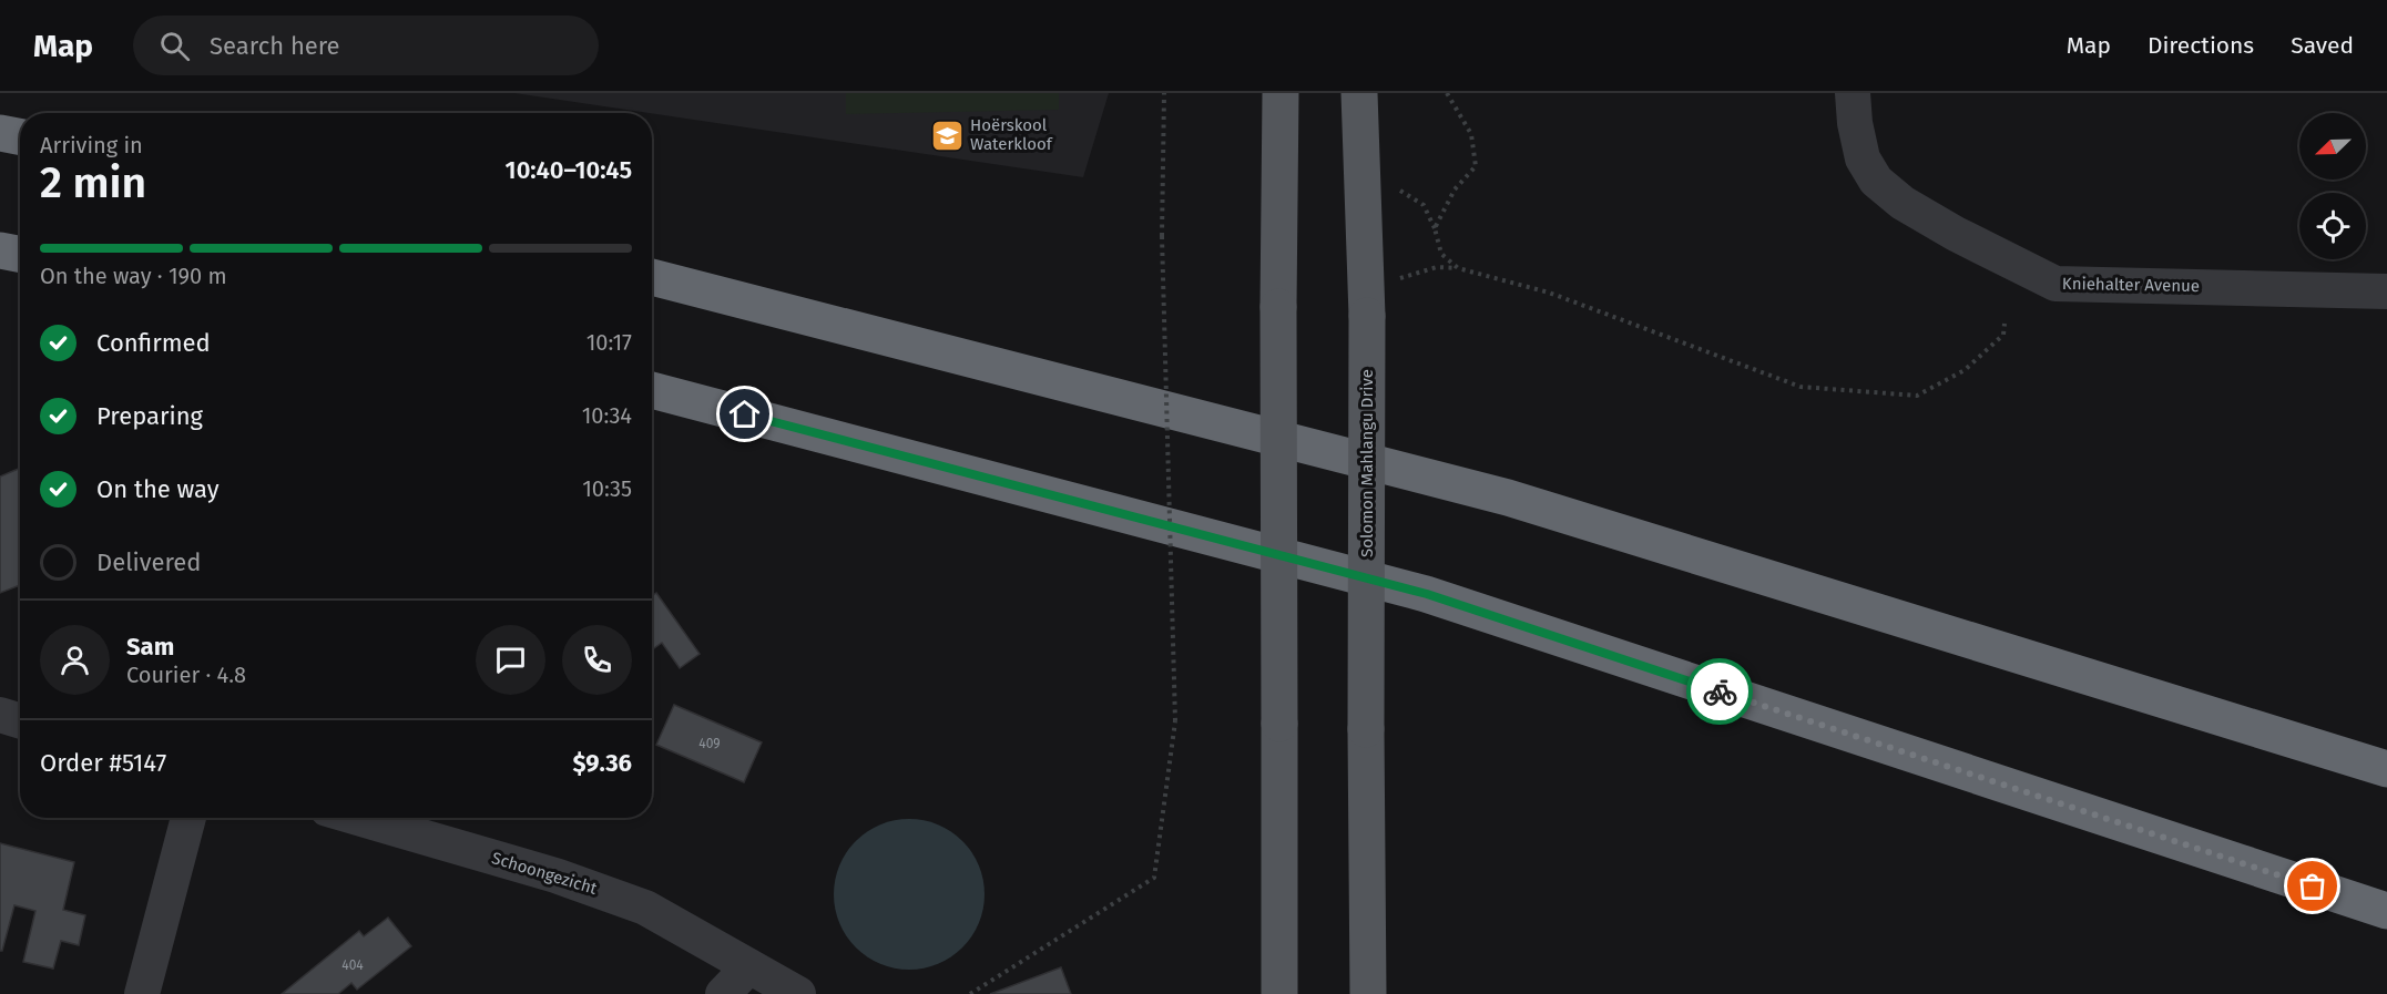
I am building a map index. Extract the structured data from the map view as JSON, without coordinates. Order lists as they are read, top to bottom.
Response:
{
  "streets": {
    "main road": ["Solomon Mahlangu Drive"],
    "street": ["Kniehalter Avenue", "Schoongezicht"]
  },
  "places": {
    "school or university": ["Hoërskool Waterkloof"]
  },
  "house_numbers": ["409", "404"],
  "north": "bottom left",
  "page": {
    "header": "Map",
    "search": "Search here",
    "nav": ["Map", "Directions", "Saved"],
    "heading": ["2 min", "Arriving in", "10:40–10:45"],
    "panel": [
      "Sam",
      "Courier · 4.8",
      "Order #5147",
      "$9.36"
    ],
    "bar": "On the way · 190 m",
    "list": [
      ["Confirmed", "10:17"],
      ["Preparing", "10:34"],
      ["On the way", "10:35"],
      "Delivered"
    ]
  }
}
